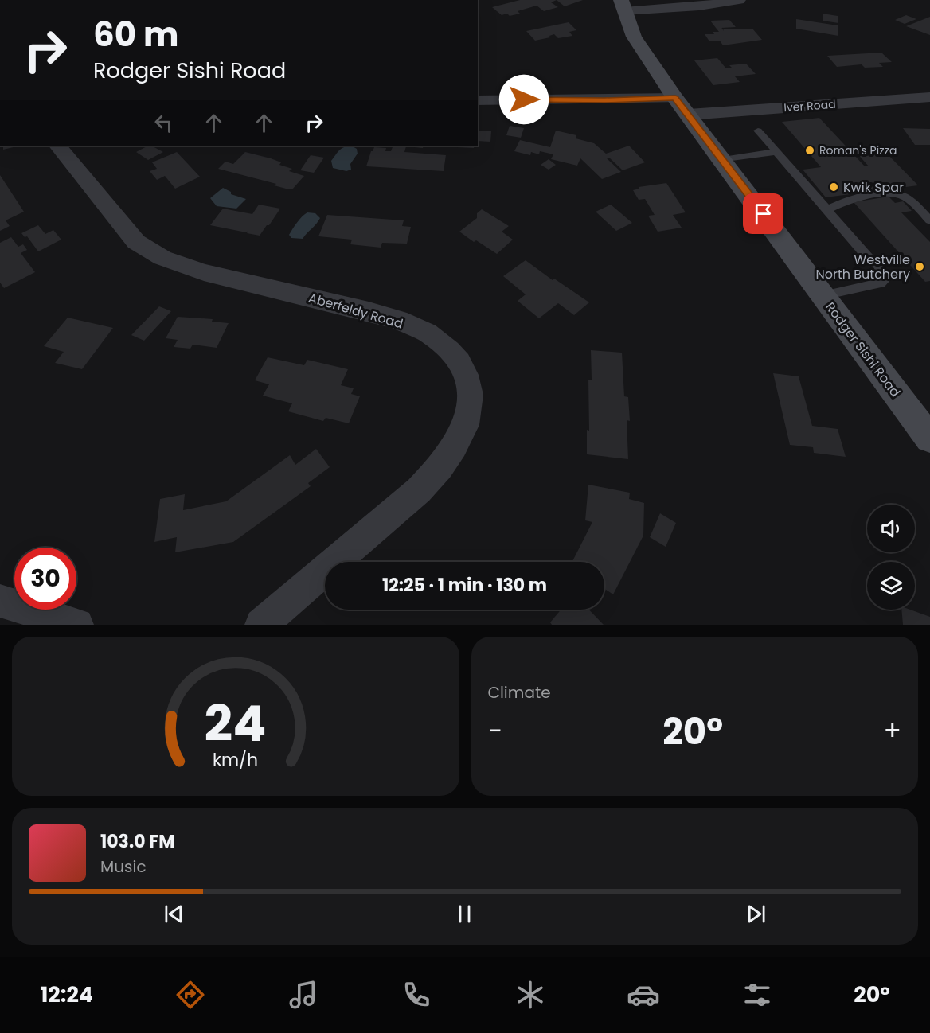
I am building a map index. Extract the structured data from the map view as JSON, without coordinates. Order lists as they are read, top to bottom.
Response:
{
  "streets": {
    "main road": ["Rodger Sishi Road"],
    "street": ["Iver Road", "Aberfeldy Road"]
  },
  "crossings": [
    ["Iver Road", "Rodger Sishi Road"]
  ],
  "places": ["Roman's Pizza", "Kwik Spar", "Westville North Butchery"],
  "page": {
    "turn": ["60 m", "Rodger Sishi Road"],
    "limit": "30",
    "trip": "12:25 · 1 min · 130 m",
    "tile": "Climate",
    "heat": ["−", "20°", "+"],
    "song": ["103.0 FM", "Music"],
    "tabs": ["12:24", "20°"],
    "gauge": ["24", "km/h"]
  }
}
